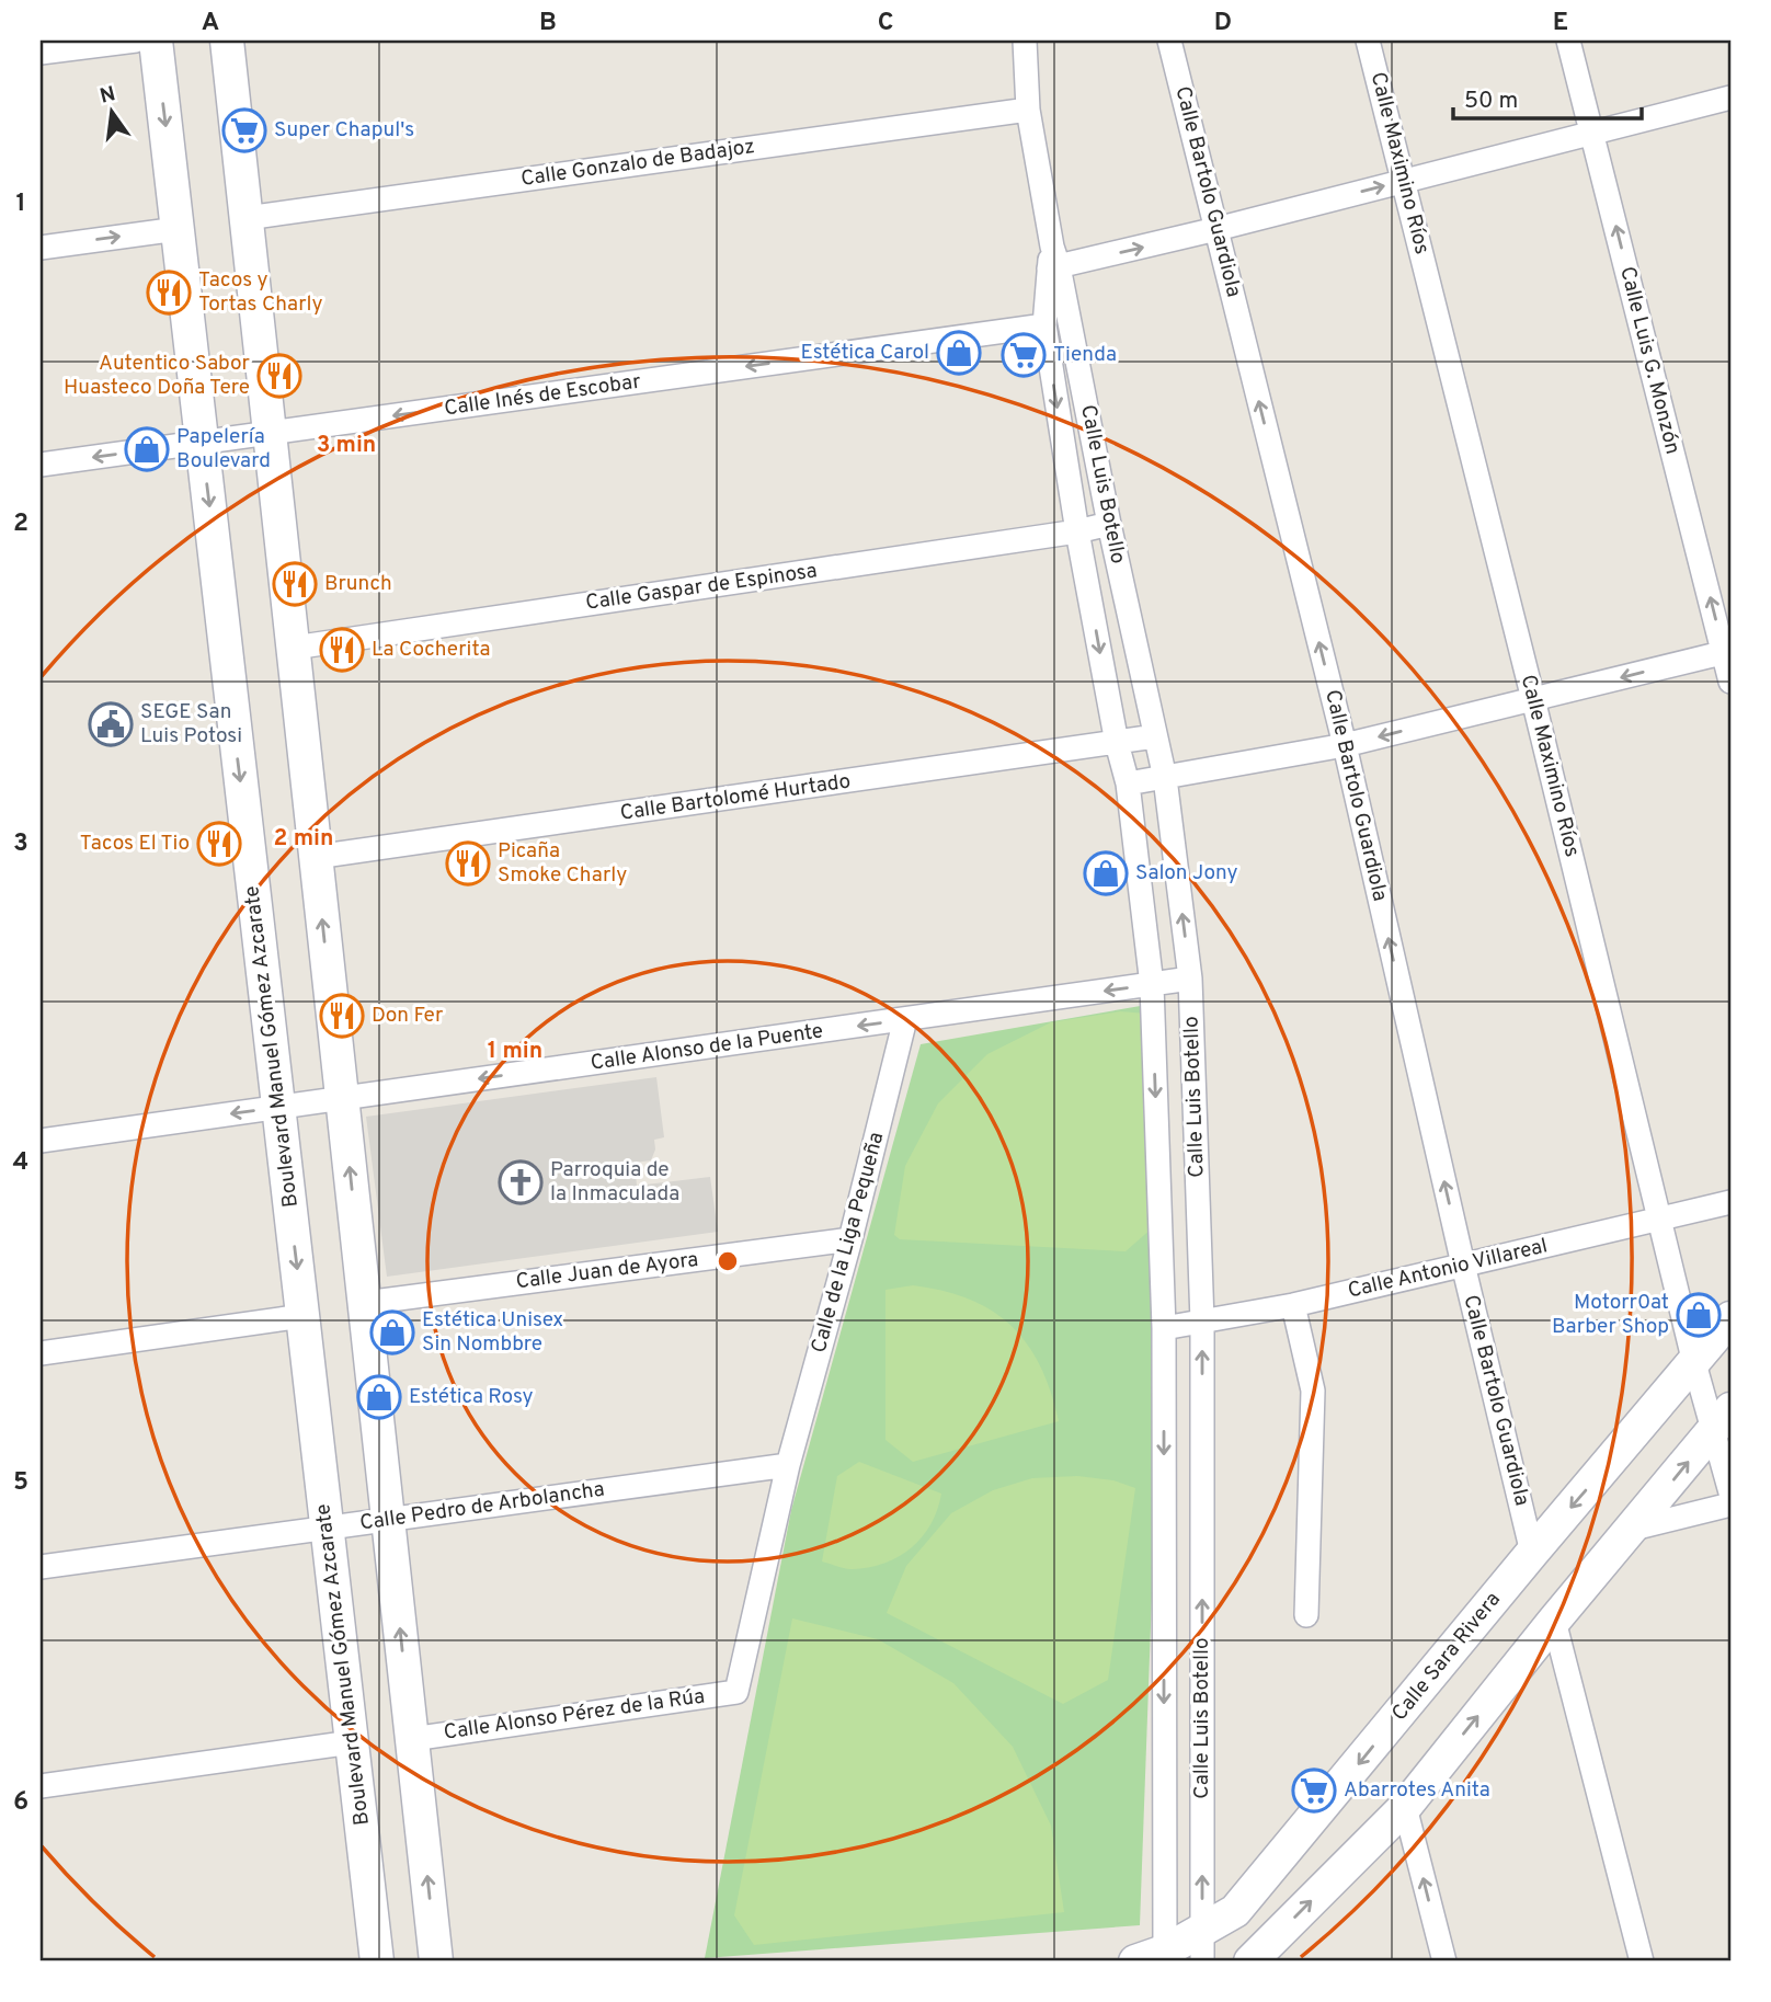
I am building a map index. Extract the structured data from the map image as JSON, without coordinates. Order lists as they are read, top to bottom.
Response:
{
  "streets": {
    "street": [
      "Calle Gonzalo de Badajoz",
      "Calle Maximino Ríos",
      "Calle Bartolo Guardiola",
      "Calle Luis G. Monzón",
      "Calle Inés de Escobar",
      "Calle Luis Botello",
      "Calle Gaspar de Espinosa",
      "Calle Bartolomé Hurtado",
      "Boulevard Manuel Gómez Azcarate",
      "Calle Alonso de la Puente",
      "Calle de la Liga Pequeña",
      "Calle Antonio Villareal",
      "Calle Juan de Ayora",
      "Calle Pedro de Arbolancha",
      "Calle Sara Rivera",
      "Calle Alonso Pérez de la Rúa"
    ]
  },
  "crossings": [
    ["Calle Gonzalo de Badajoz", "Calle Luis Botello"],
    ["Calle Maximino Ríos", "Calle Antonio Villareal"],
    ["Calle Maximino Ríos", "Calle Sara Rivera"],
    ["Calle Bartolo Guardiola", "Calle Antonio Villareal"],
    ["Calle Bartolo Guardiola", "Calle Sara Rivera"],
    ["Calle Inés de Escobar", "Calle Luis Botello"],
    ["Calle Inés de Escobar", "Boulevard Manuel Gómez Azcarate"],
    ["Calle Luis Botello", "Calle Gaspar de Espinosa"],
    ["Calle Luis Botello", "Calle Bartolomé Hurtado"],
    ["Calle Luis Botello", "Calle Alonso de la Puente"],
    ["Calle Luis Botello", "Calle Antonio Villareal"],
    ["Calle Luis Botello", "Calle Sara Rivera"],
    ["Boulevard Manuel Gómez Azcarate", "Calle Alonso de la Puente"],
    ["Boulevard Manuel Gómez Azcarate", "Calle Pedro de Arbolancha"],
    ["Calle Alonso de la Puente", "Calle de la Liga Pequeña"],
    ["Calle de la Liga Pequeña", "Calle Juan de Ayora"],
    ["Calle de la Liga Pequeña", "Calle Pedro de Arbolancha"],
    ["Calle de la Liga Pequeña", "Calle Alonso Pérez de la Rúa"]
  ],
  "one_way": [
    "Calle Bartolo Guardiola",
    "Calle Luis G. Monzón",
    "Calle Inés de Escobar",
    "Calle Alonso de la Puente"
  ],
  "places": {
    "supermarket": ["Super Chapul's", "Tienda", "Abarrotes Anita"],
    "restaurant": [
      "Tacos y Tortas Charly",
      "Autentico Sabor Huasteco Doña Tere",
      "Brunch",
      "La Cocherita",
      "Tacos El Tio",
      "Picaña Smoke Charly",
      "Don Fer"
    ],
    "shop": [
      "Estética Carol",
      "Papelería Boulevard",
      "Salon Jony",
      "Motorr0at Barber Shop",
      "Estética Unisex Sin Nombbre",
      "Estética Rosy"
    ],
    "public building": ["SEGE San Luis Potosi"],
    "church": ["Parroquia de la Inmaculada"]
  },
  "scale_bar": "50 m",
  "north": "top",
  "grid": {
    "columns": [
      "A",
      "B",
      "C",
      "D",
      "E"
    ],
    "rows": [
      "1",
      "2",
      "3",
      "4",
      "5",
      "6"
    ]
  },
  "rings": ["3 min", "2 min", "1 min"]
}
